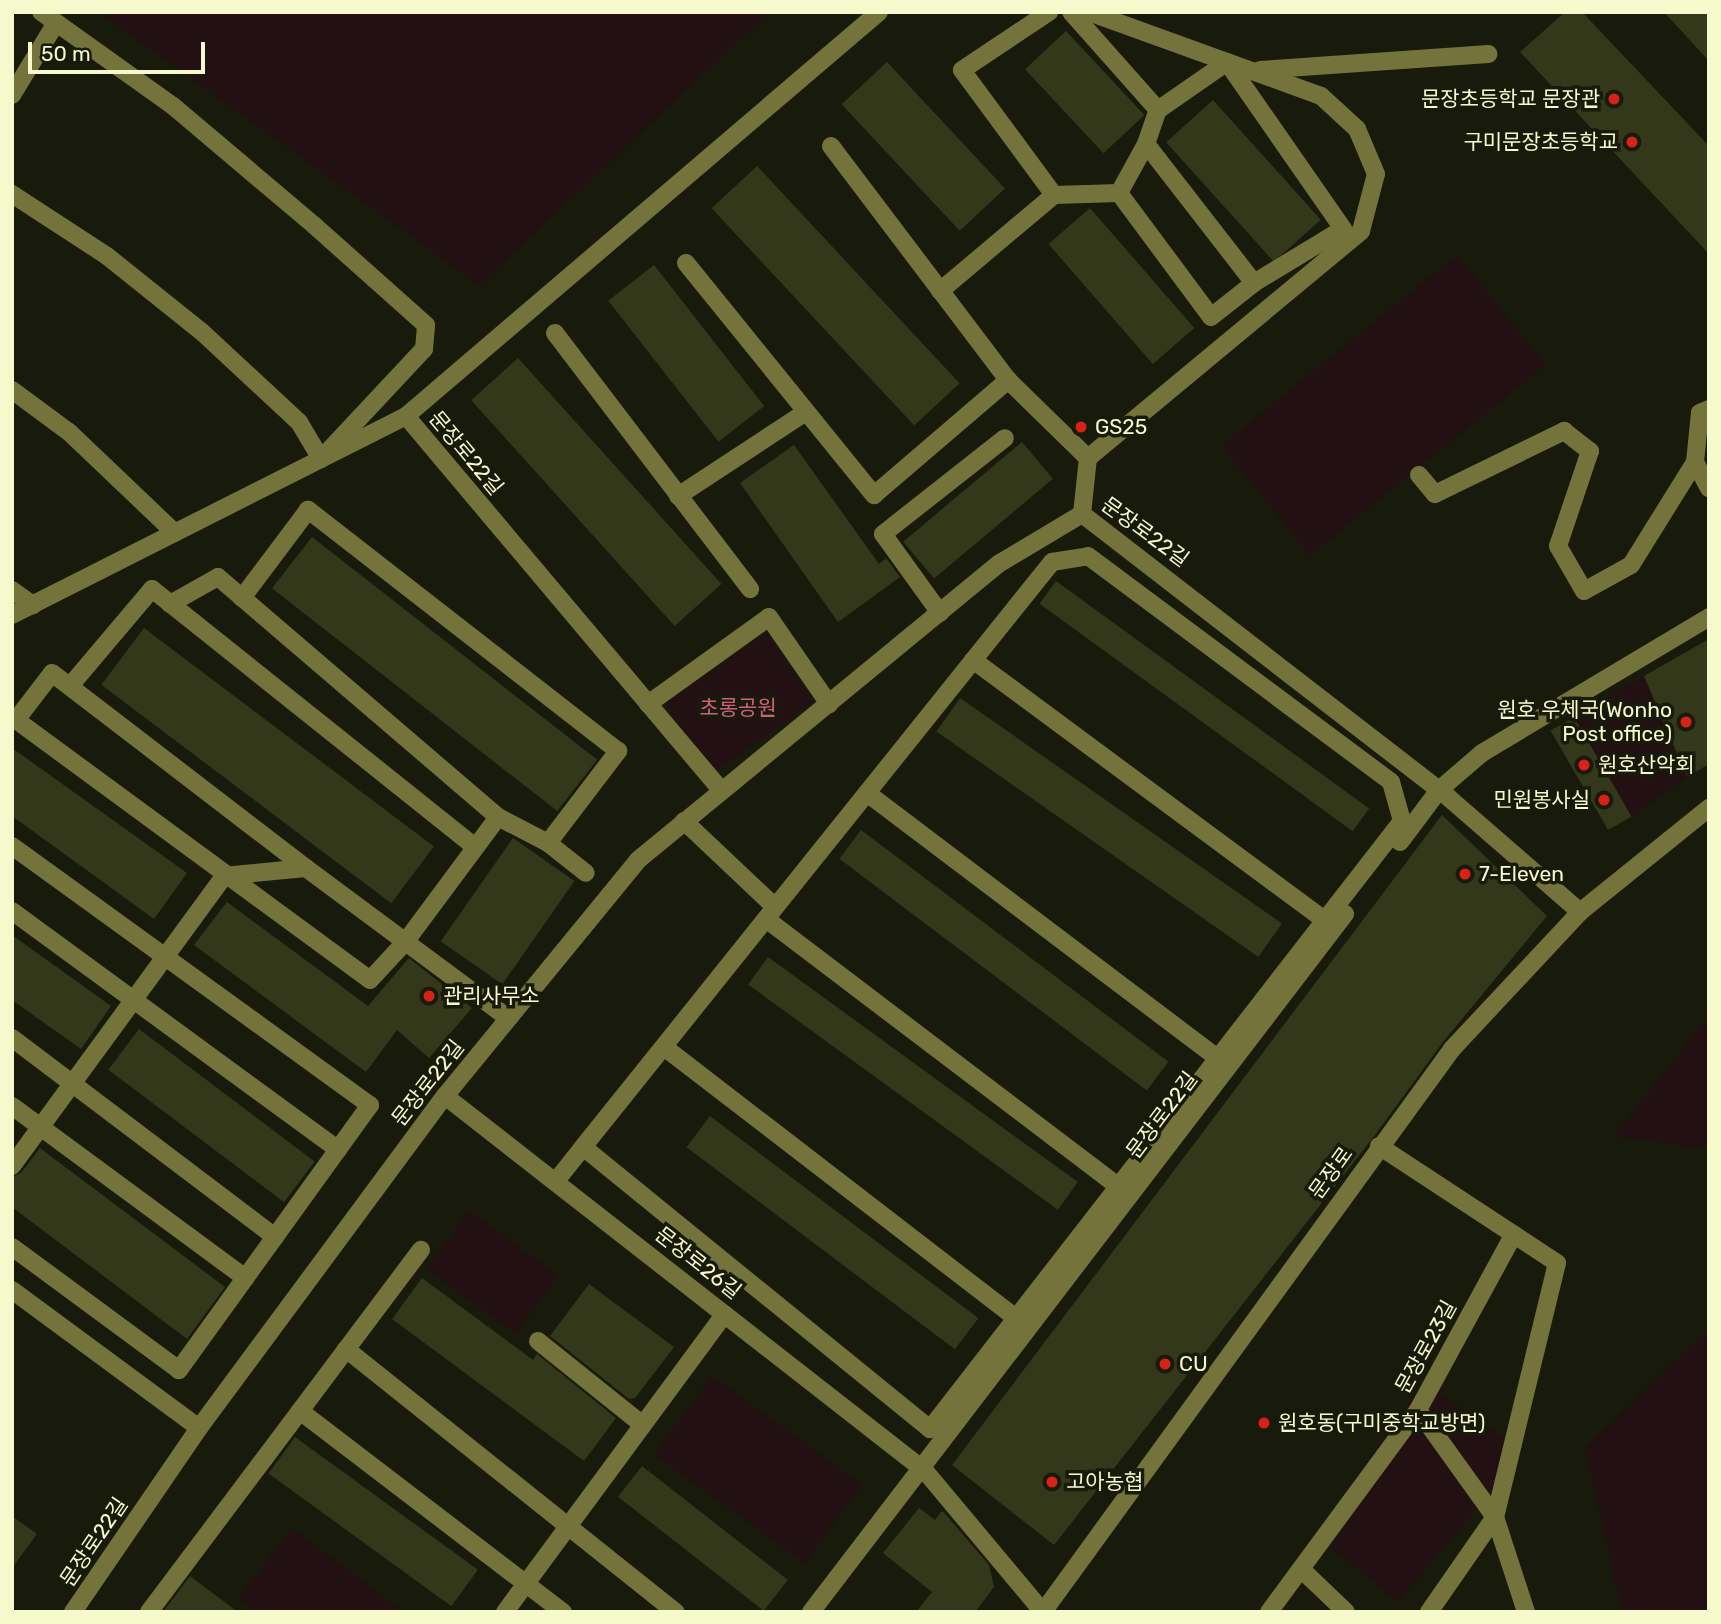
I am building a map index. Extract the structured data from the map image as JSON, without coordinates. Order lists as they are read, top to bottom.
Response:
{
  "streets": {
    "street": [
      "문장로22길",
      "문장로",
      "문장로26길",
      "문장로23길"
    ]
  },
  "crossings": [
    ["문장로22길", "문장로"],
    ["문장로22길", "문장로26길"],
    ["문장로", "문장로26길"]
  ],
  "parks": ["초롱공원"],
  "places": [
    "문장초등학교 문장관",
    "구미문장초등학교",
    "GS25",
    "원호 우체국(Wonho Post office)",
    "원호산악회",
    "민원봉사실",
    "7-Eleven",
    "관리사무소",
    "CU",
    "원호동(구미중학교방면)",
    "고아농협"
  ],
  "scale_bar": "50 m"
}
